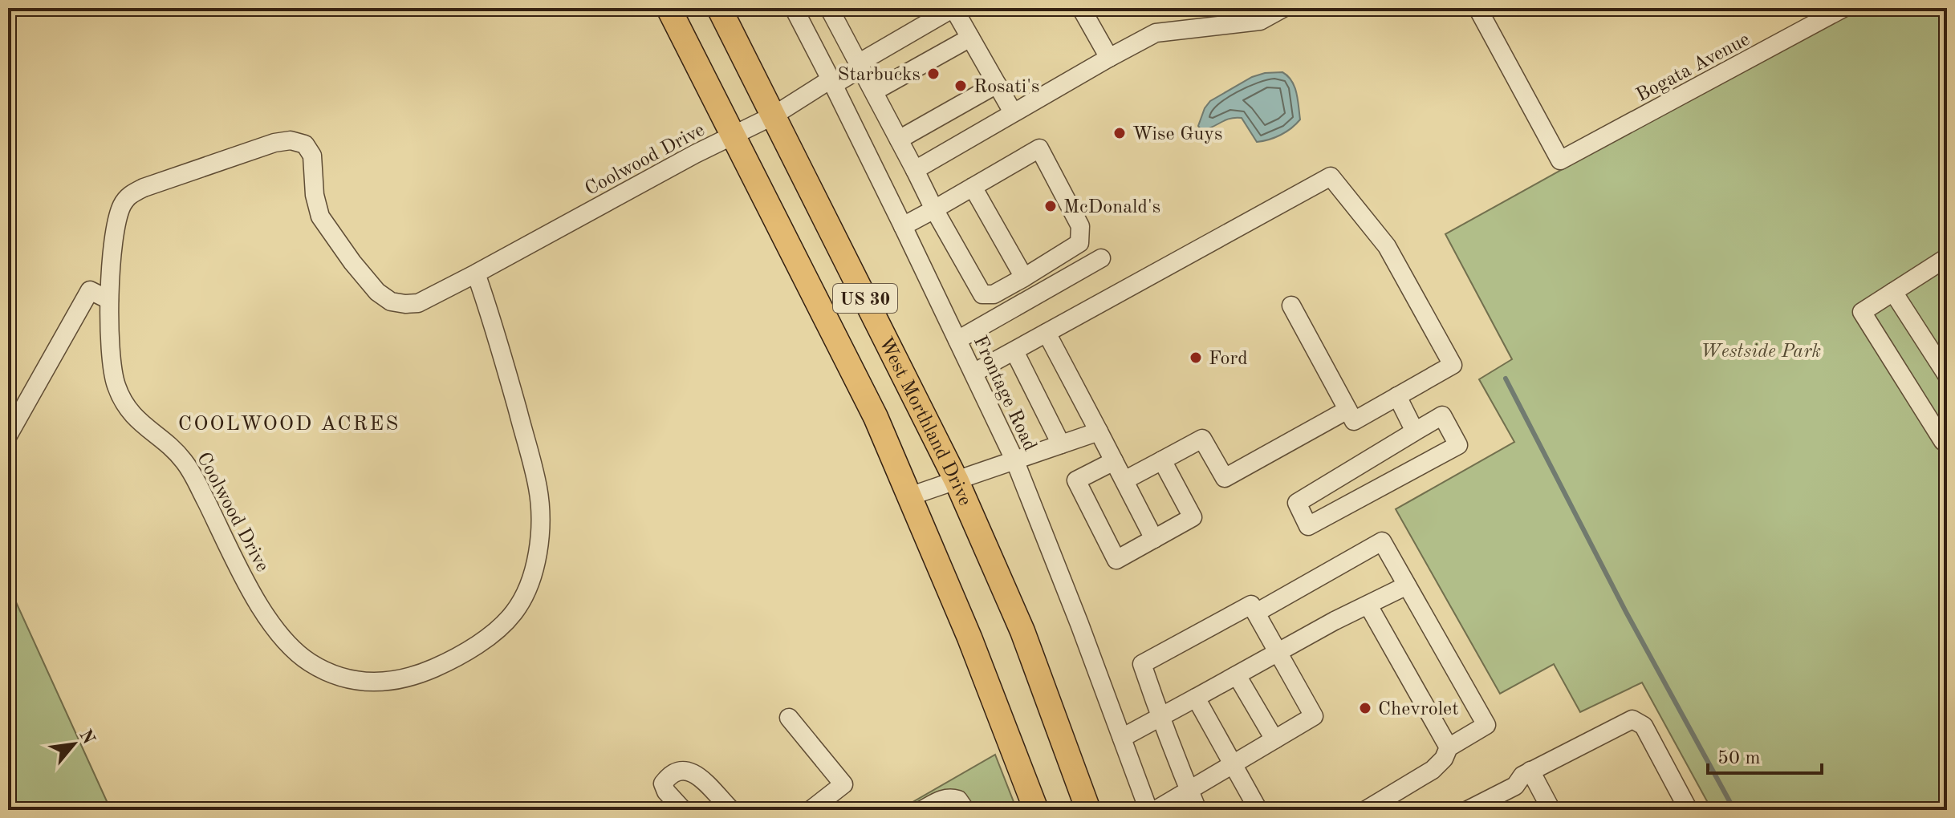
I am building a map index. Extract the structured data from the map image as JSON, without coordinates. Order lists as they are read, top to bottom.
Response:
{
  "streets": {
    "highway": ["US 30", "West Morthland Drive"],
    "street": ["Bogata Avenue", "Coolwood Drive", "Frontage Road"]
  },
  "crossings": [
    ["Coolwood Drive", "US 30"],
    ["Coolwood Drive", "Frontage Road"],
    ["Coolwood Drive", "West Morthland Drive"]
  ],
  "districts": ["COOLWOOD ACRES"],
  "parks": ["Westside Park"],
  "places": [
    "Starbucks",
    "Rosati's",
    "Wise Guys",
    "McDonald's",
    "Ford",
    "Chevrolet"
  ],
  "scale_bar": "50 m",
  "north": "top right"
}
